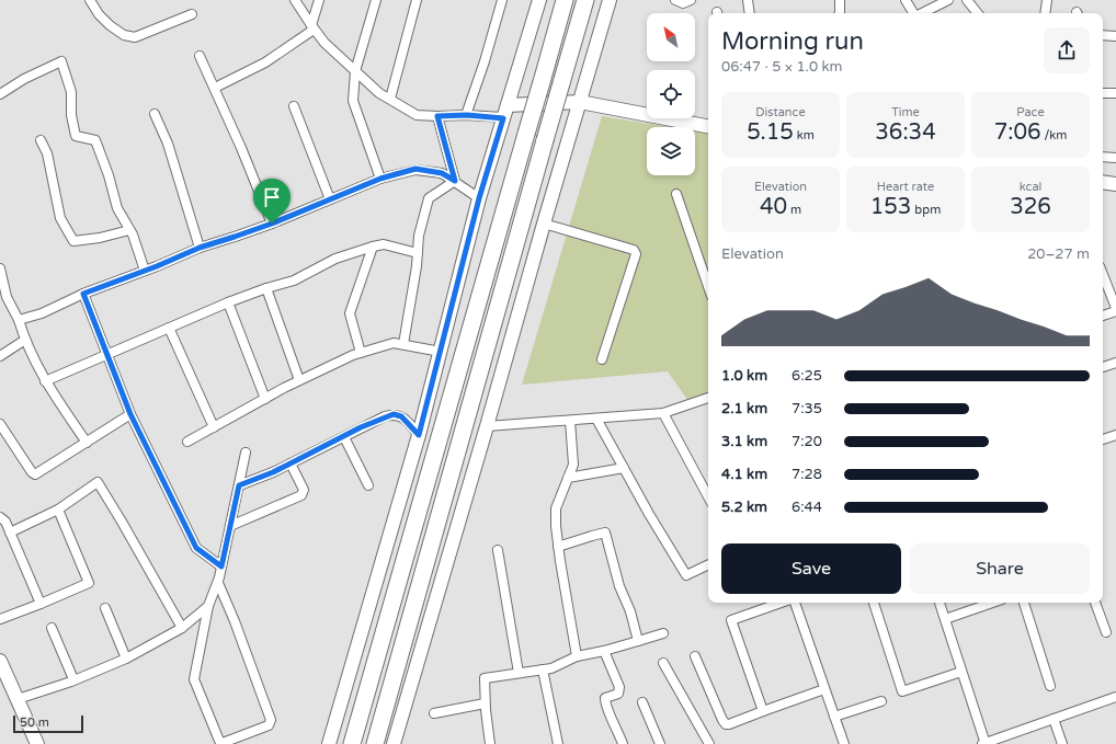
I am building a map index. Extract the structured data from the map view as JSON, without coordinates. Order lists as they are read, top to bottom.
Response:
{
  "scale_bar": "50 m",
  "north": "top left",
  "page": {
    "heading": ["Morning run", "06:47 · 5 × 1.0 km"],
    "stats": [
      ["Distance", "5.15 km"],
      ["Time", "36:34"],
      ["Pace", "7:06 /km"],
      ["Elevation", "40 m"],
      ["Heart rate", "153 bpm"],
      ["kcal", "326"]
    ],
    "chart": ["Elevation", "20–27 m"],
    "list": [
      {
        "name": "1.0 km",
        "note": "6:25"
      },
      {
        "name": "2.1 km",
        "note": "7:35"
      },
      {
        "name": "3.1 km",
        "note": "7:20"
      },
      {
        "name": "4.1 km",
        "note": "7:28"
      },
      {
        "name": "5.2 km",
        "note": "6:44"
      }
    ],
    "buttons": ["Save", "Share"],
    "scale": "50 m"
  }
}
